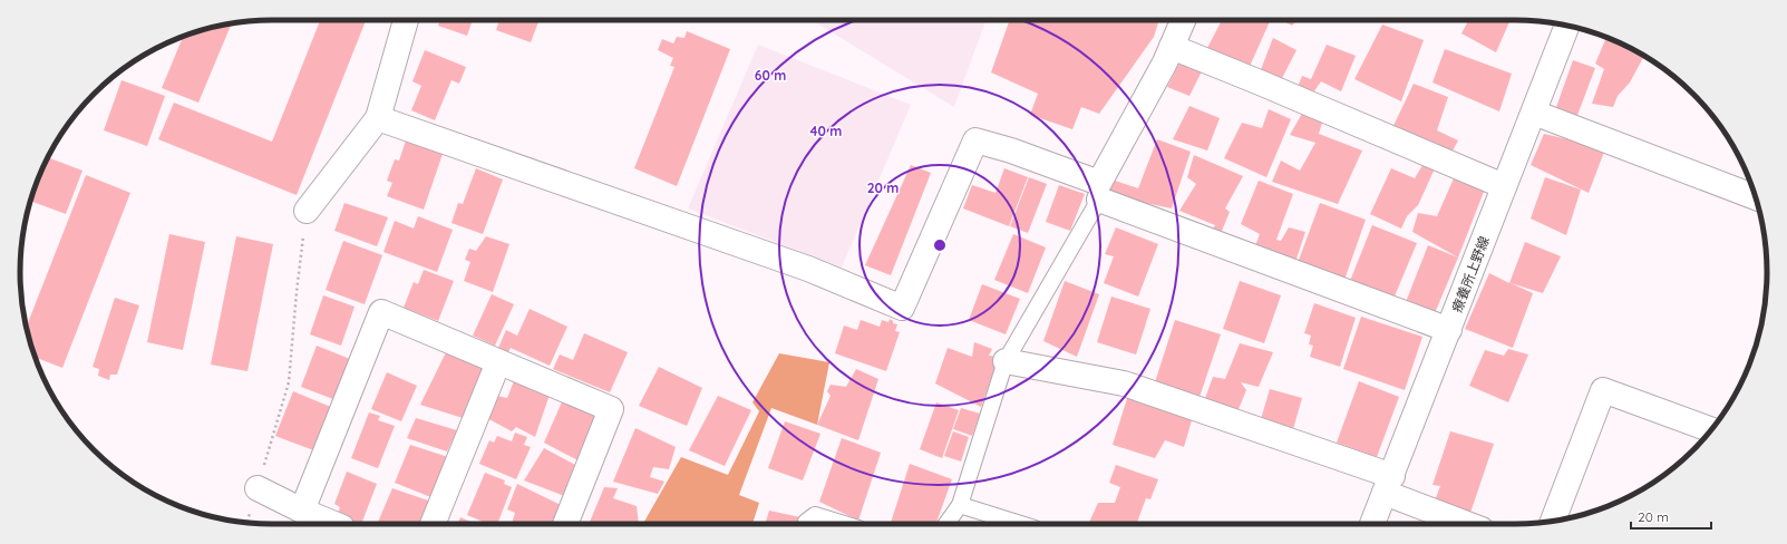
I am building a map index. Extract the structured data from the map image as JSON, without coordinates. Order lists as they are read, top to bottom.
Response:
{
  "streets": {
    "street": ["療養所上野線"]
  },
  "scale_bar": "20 m",
  "rings": ["60 m", "40 m", "20 m"]
}
